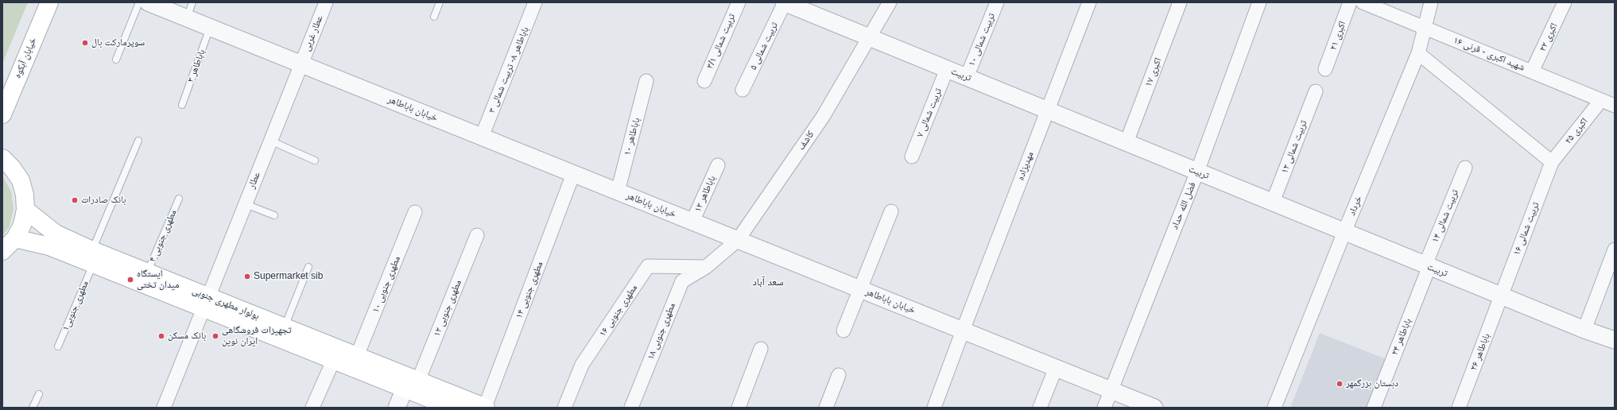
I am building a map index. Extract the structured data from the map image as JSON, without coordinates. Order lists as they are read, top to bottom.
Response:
{
  "streets": {
    "main road": ["خیابان آبکوه", "بولوار مطهری جنوبی"],
    "street": [
      "عطار غربی",
      "اکبری ۲۱",
      "اکبری ۲۲",
      "تربیت شمالی ۱۰",
      "تربیت شمالی ۳/۱",
      "تربیت شمالی ۵",
      "شهید اکبری - قرنی ۱۶",
      "باباطاهر ۸- تربیت شمالی ۳",
      "اکبری ۱۷",
      "تربیت",
      "خیابان باباطاهر",
      "تربیت شمالی ۷",
      "اکبری ۲۵",
      "باباطاهر ۱۰",
      "کاشف",
      "تربیت شمالی ۱۲",
      "مهدیزاده",
      "عطار",
      "باباطاهر ۱۲",
      "فضل الله حداد",
      "خرداد",
      "تربیت شمالی ۱۴",
      "تربیت شمالی ۱۶",
      "مطهری جنوبی ۱۰",
      "مطهری جنوبی ۱۴",
      "مطهری جنوبی ۱۲",
      "مطهری جنوبی ۱۶",
      "مطهری جنوبی ۱۸",
      "باباطاهر ۲۴",
      "باباطاهر ۲۶"
    ],
    "lane": ["باباطاهر ۳", "مطهری جنوبی ۴", "مطهری جنوبی۱"]
  },
  "crossings": [
    ["عطار غربی", "خیابان باباطاهر"],
    ["عطار غربی", "عطار"],
    ["اکبری ۲۲", "شهید اکبری - قرنی ۱۶"],
    ["تربیت شمالی ۱۰", "تربیت"],
    ["تربیت شمالی ۵", "تربیت"],
    ["شهید اکبری - قرنی ۱۶", "اکبری ۲۵"],
    ["شهید اکبری - قرنی ۱۶", "خرداد"],
    ["باباطاهر ۳", "خیابان باباطاهر"],
    ["باباطاهر ۸- تربیت شمالی ۳", "خیابان باباطاهر"],
    ["اکبری ۱۷", "تربیت"],
    ["تربیت", "تربیت شمالی ۷"],
    ["تربیت", "کاشف"],
    ["تربیت", "تربیت شمالی ۱۲"],
    ["تربیت", "مهدیزاده"],
    ["تربیت", "فضل الله حداد"],
    ["تربیت", "خرداد"],
    ["تربیت", "تربیت شمالی ۱۴"],
    ["تربیت", "تربیت شمالی ۱۶"],
    ["تربیت", "باباطاهر ۲۴"],
    ["تربیت", "باباطاهر ۲۶"],
    ["خیابان باباطاهر", "باباطاهر ۱۰"],
    ["خیابان باباطاهر", "کاشف"],
    ["خیابان باباطاهر", "مهدیزاده"],
    ["خیابان باباطاهر", "عطار"],
    ["خیابان باباطاهر", "باباطاهر ۱۲"],
    ["خیابان باباطاهر", "فضل الله حداد"],
    ["خیابان باباطاهر", "مطهری جنوبی ۱۴"],
    ["اکبری ۲۵", "تربیت شمالی ۱۶"],
    ["کاشف", "مطهری جنوبی ۱۶"],
    ["کاشف", "مطهری جنوبی ۱۸"],
    ["عطار", "بولوار مطهری جنوبی"],
    ["تربیت شمالی ۱۴", "باباطاهر ۲۴"],
    ["تربیت شمالی ۱۶", "باباطاهر ۲۶"],
    ["مطهری جنوبی ۴", "بولوار مطهری جنوبی"],
    ["مطهری جنوبی ۱۰", "بولوار مطهری جنوبی"],
    ["مطهری جنوبی ۱۴", "بولوار مطهری جنوبی"],
    ["بولوار مطهری جنوبی", "مطهری جنوبی۱"],
    ["بولوار مطهری جنوبی", "مطهری جنوبی ۱۲"],
    ["مطهری جنوبی ۱۶", "مطهری جنوبی ۱۸"]
  ],
  "districts": ["سعد آباد"],
  "places": [
    "سوپرمارکت بال",
    "بانک صادرات",
    "Supermarket sib",
    "ایستگاه میدان تختی",
    "بانک مسکن",
    "تجهیزات فروشگاهی ایران نوین",
    "دبستان بزرگمهر"
  ]
}
